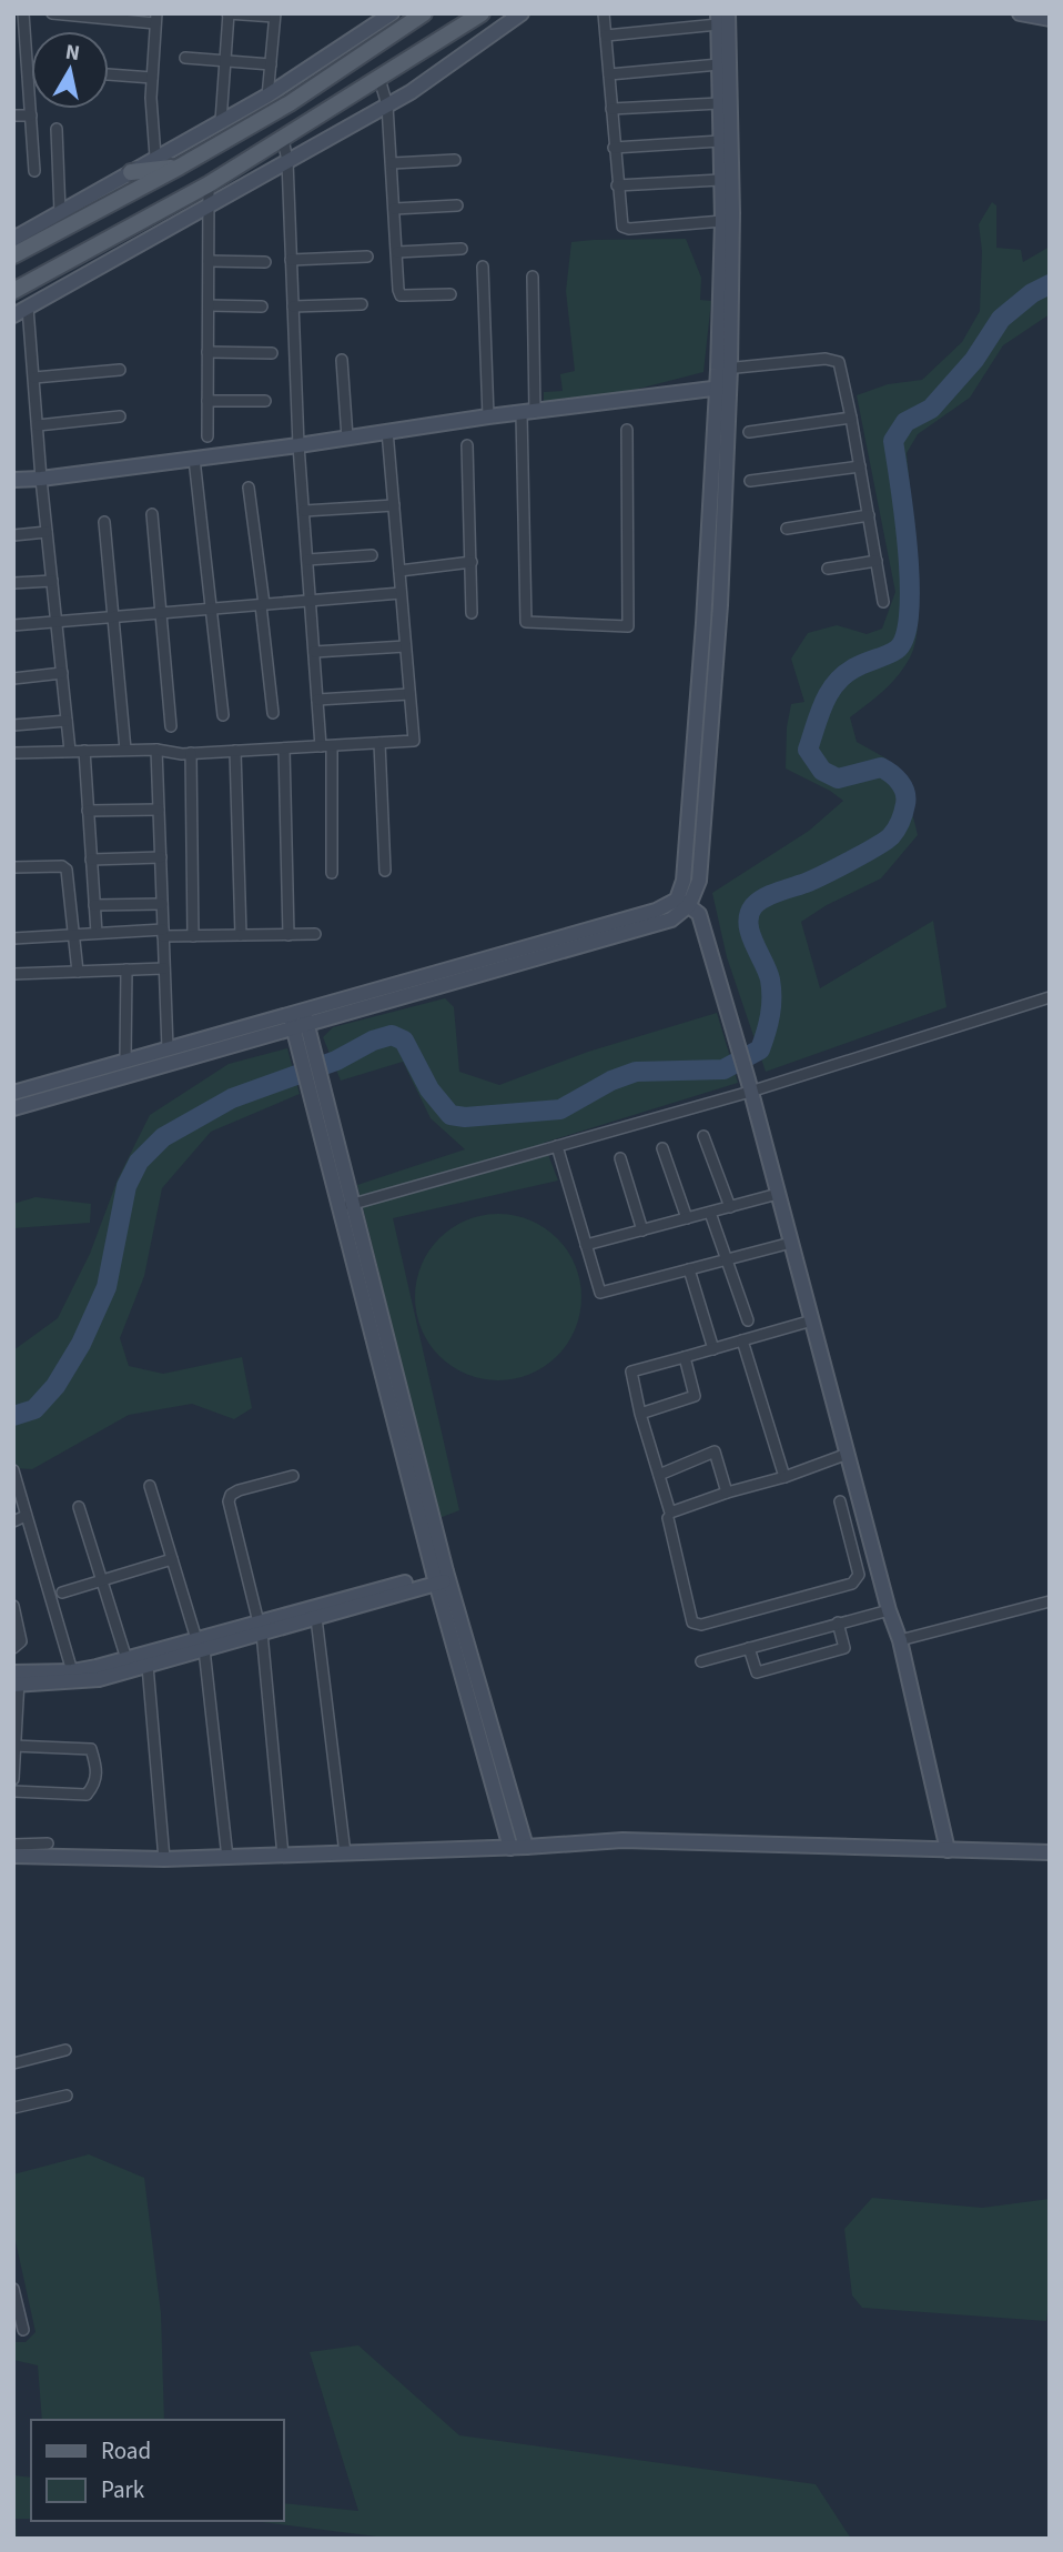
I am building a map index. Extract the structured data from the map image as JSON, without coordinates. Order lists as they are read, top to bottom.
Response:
{
  "legend": ["Road", "Park"],
  "north": "top"
}
